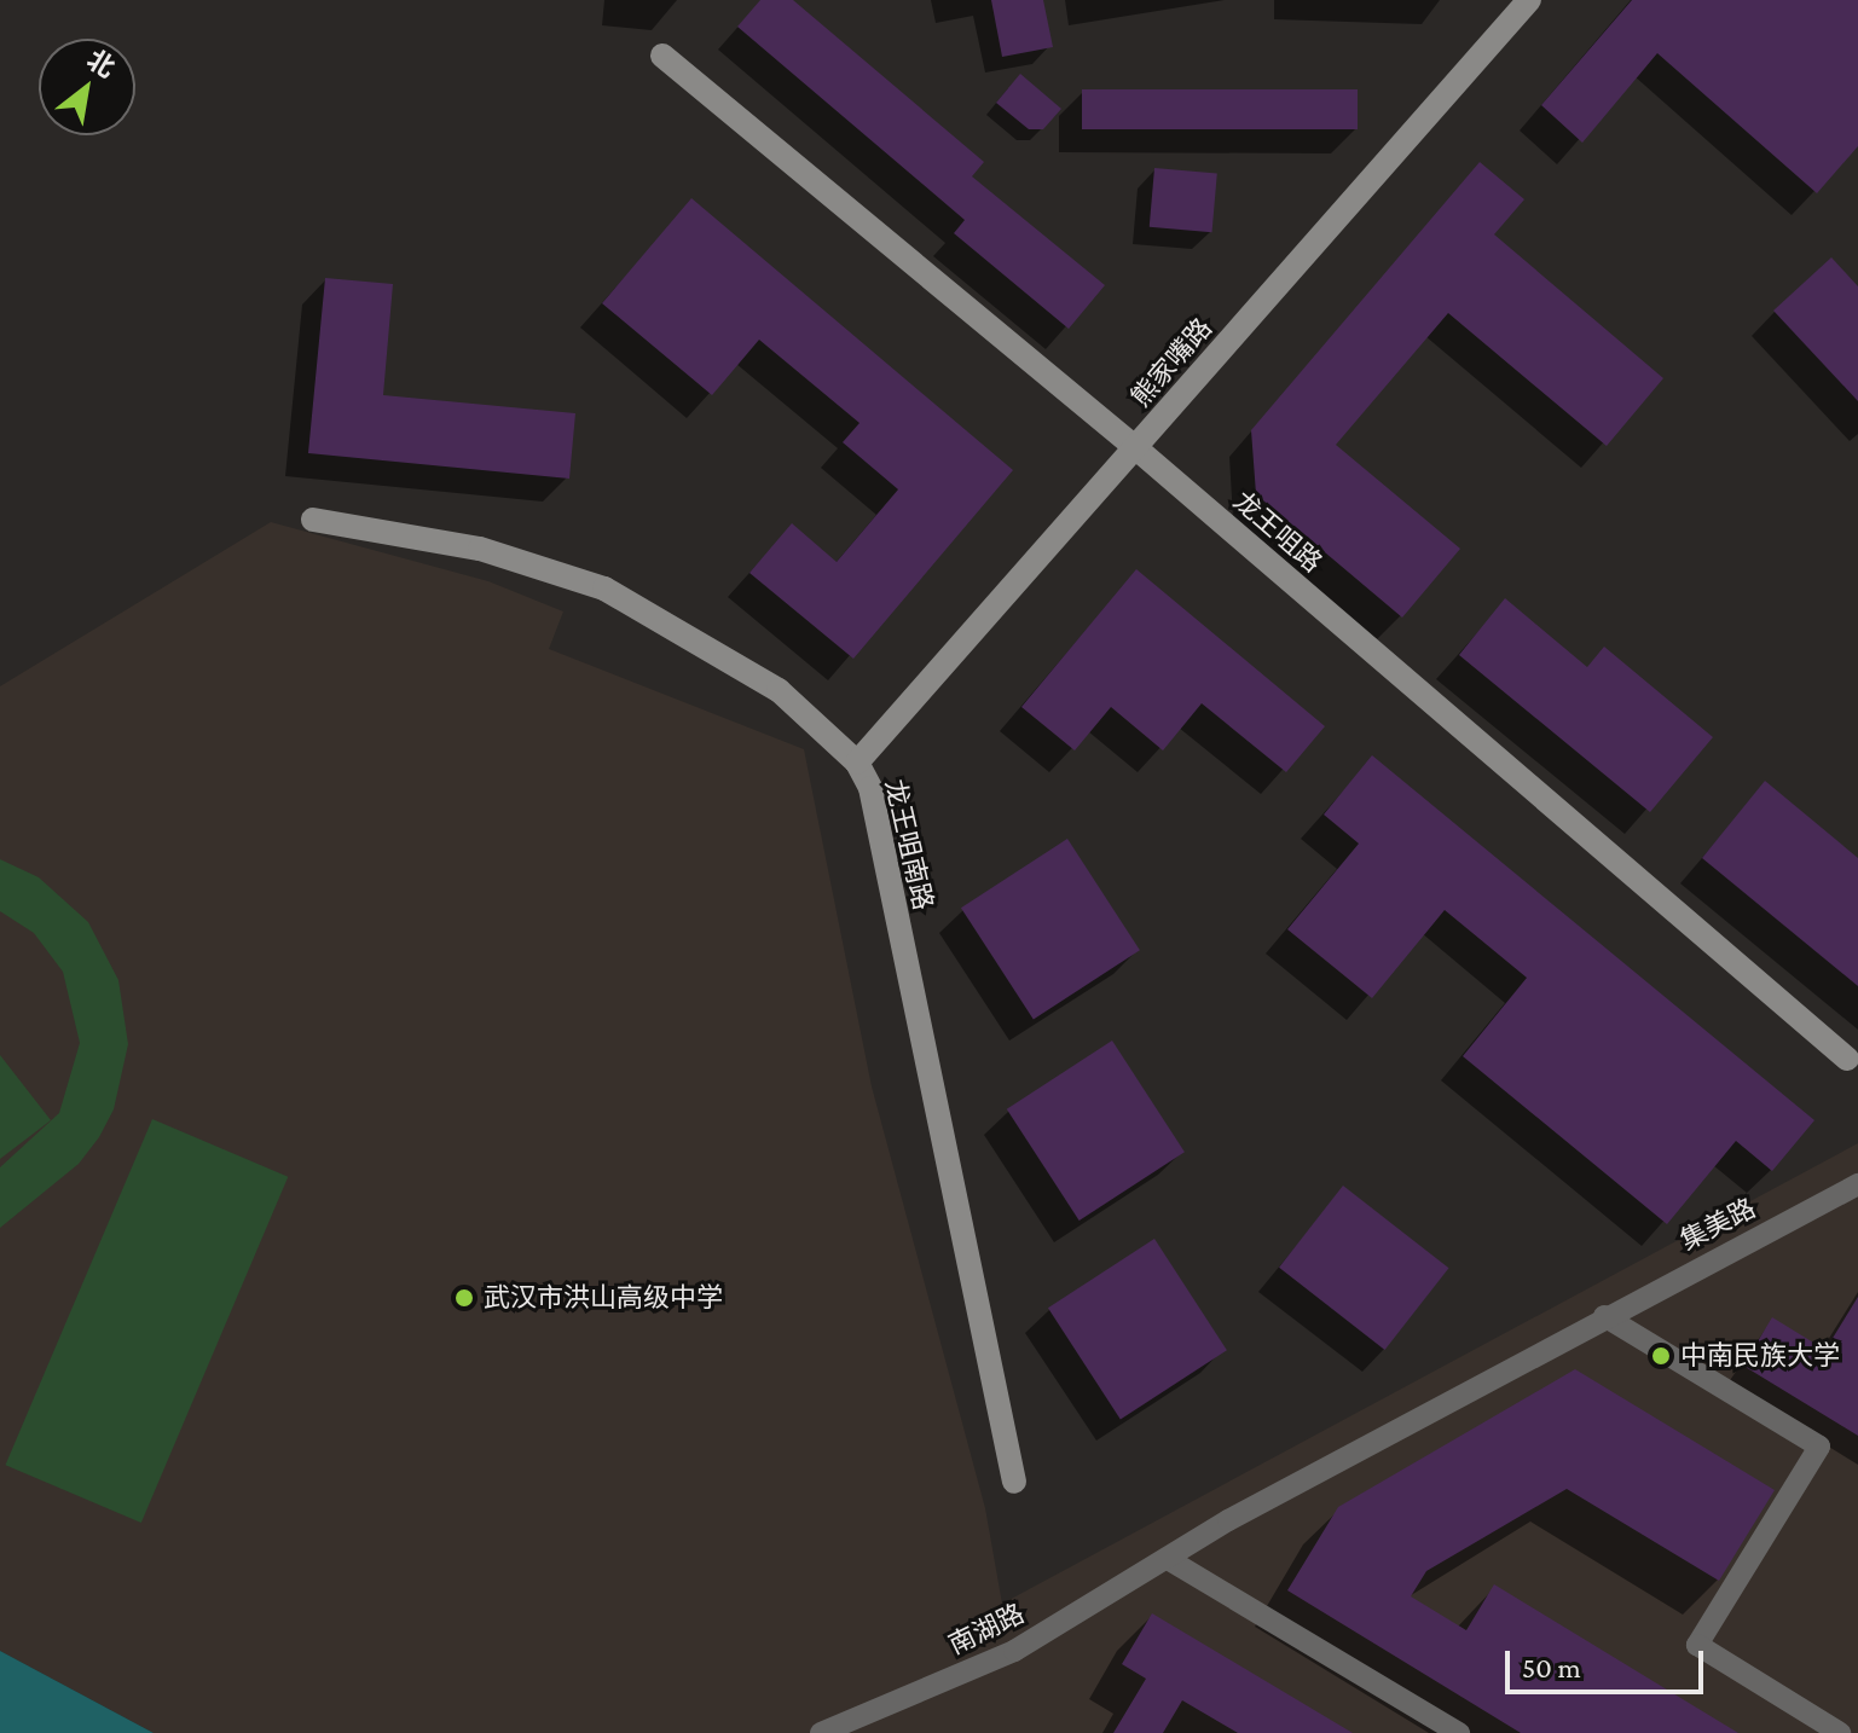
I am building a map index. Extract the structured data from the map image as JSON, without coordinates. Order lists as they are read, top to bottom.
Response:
{
  "streets": {
    "street": [
      "熊家嘴路",
      "龙王咀路",
      "龙王咀南路",
      "集美路",
      "南湖路"
    ]
  },
  "crossings": [
    ["熊家嘴路", "龙王咀路"],
    ["熊家嘴路", "龙王咀南路"],
    ["集美路", "南湖路"]
  ],
  "places": ["武汉市洪山高级中学", "中南民族大学"],
  "scale_bar": "50 m",
  "north": "top right"
}
